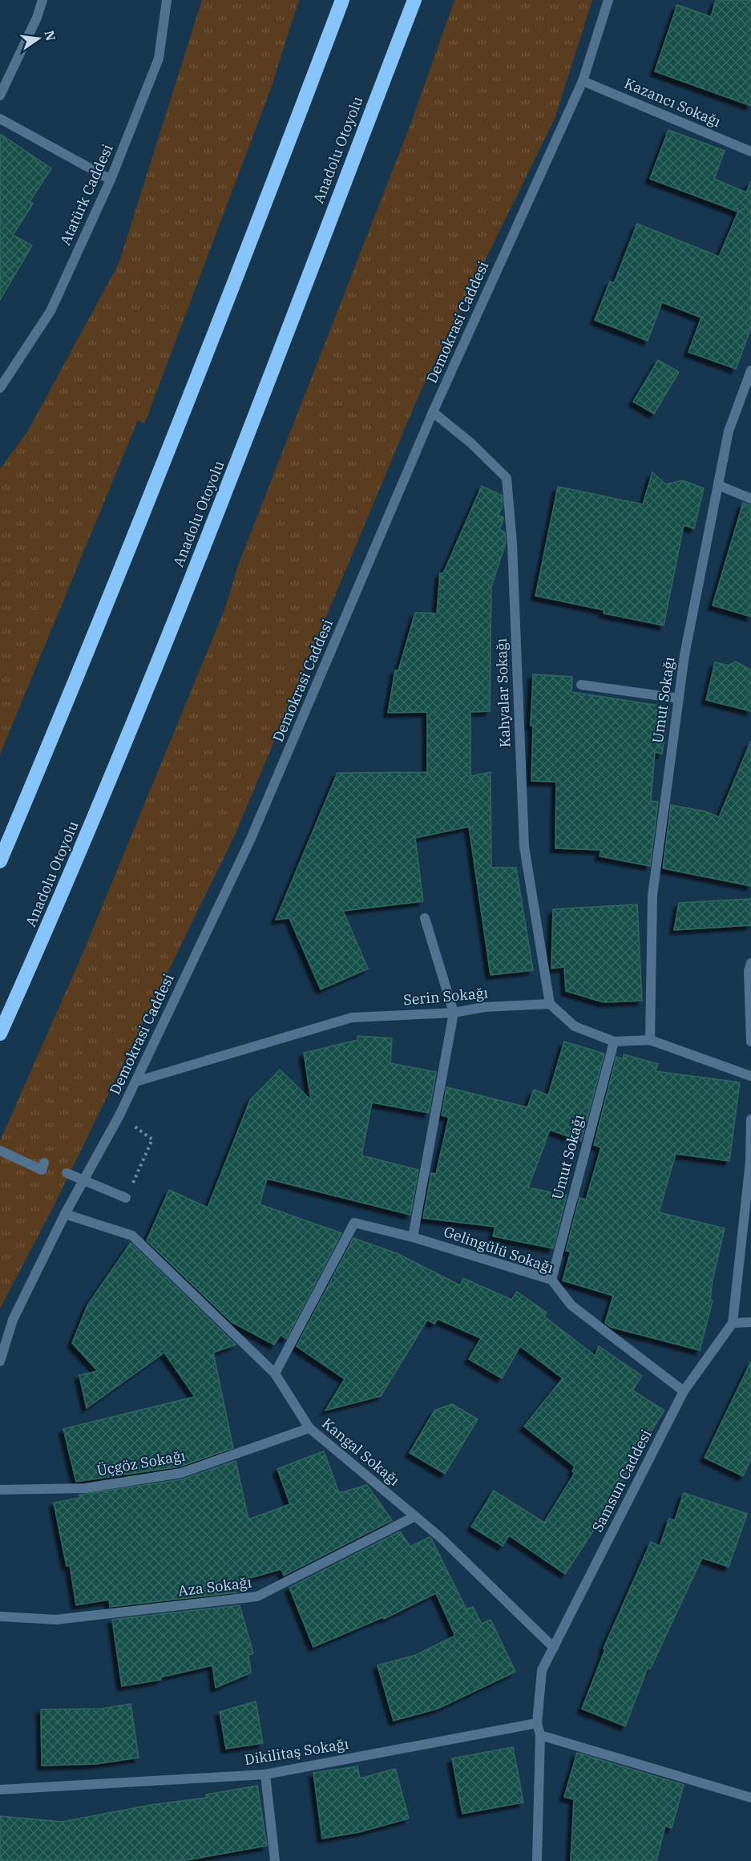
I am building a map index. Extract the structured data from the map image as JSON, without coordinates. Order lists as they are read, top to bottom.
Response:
{
  "streets": {
    "highway": ["Anadolu Otoyolu"],
    "street": [
      "Kazancı Sokağı",
      "Atatürk Caddesi",
      "Demokrasi Caddesi",
      "Kahyalar Sokağı",
      "Umut Sokağı",
      "Serin Sokağı",
      "Gelingülü Sokağı",
      "Kangal Sokağı",
      "Üçgöz Sokağı",
      "Samsun Caddesi",
      "Aza Sokağı",
      "Dikilitaş Sokağı"
    ]
  },
  "crossings": [
    ["Kazancı Sokağı", "Demokrasi Caddesi"],
    ["Demokrasi Caddesi", "Kahyalar Sokağı"],
    ["Demokrasi Caddesi", "Serin Sokağı"],
    ["Demokrasi Caddesi", "Kangal Sokağı"],
    ["Kahyalar Sokağı", "Serin Sokağı"],
    ["Umut Sokağı", "Gelingülü Sokağı"],
    ["Gelingülü Sokağı", "Kangal Sokağı"],
    ["Gelingülü Sokağı", "Samsun Caddesi"],
    ["Kangal Sokağı", "Üçgöz Sokağı"],
    ["Kangal Sokağı", "Samsun Caddesi"],
    ["Kangal Sokağı", "Aza Sokağı"],
    ["Samsun Caddesi", "Dikilitaş Sokağı"]
  ],
  "north": "right"
}
